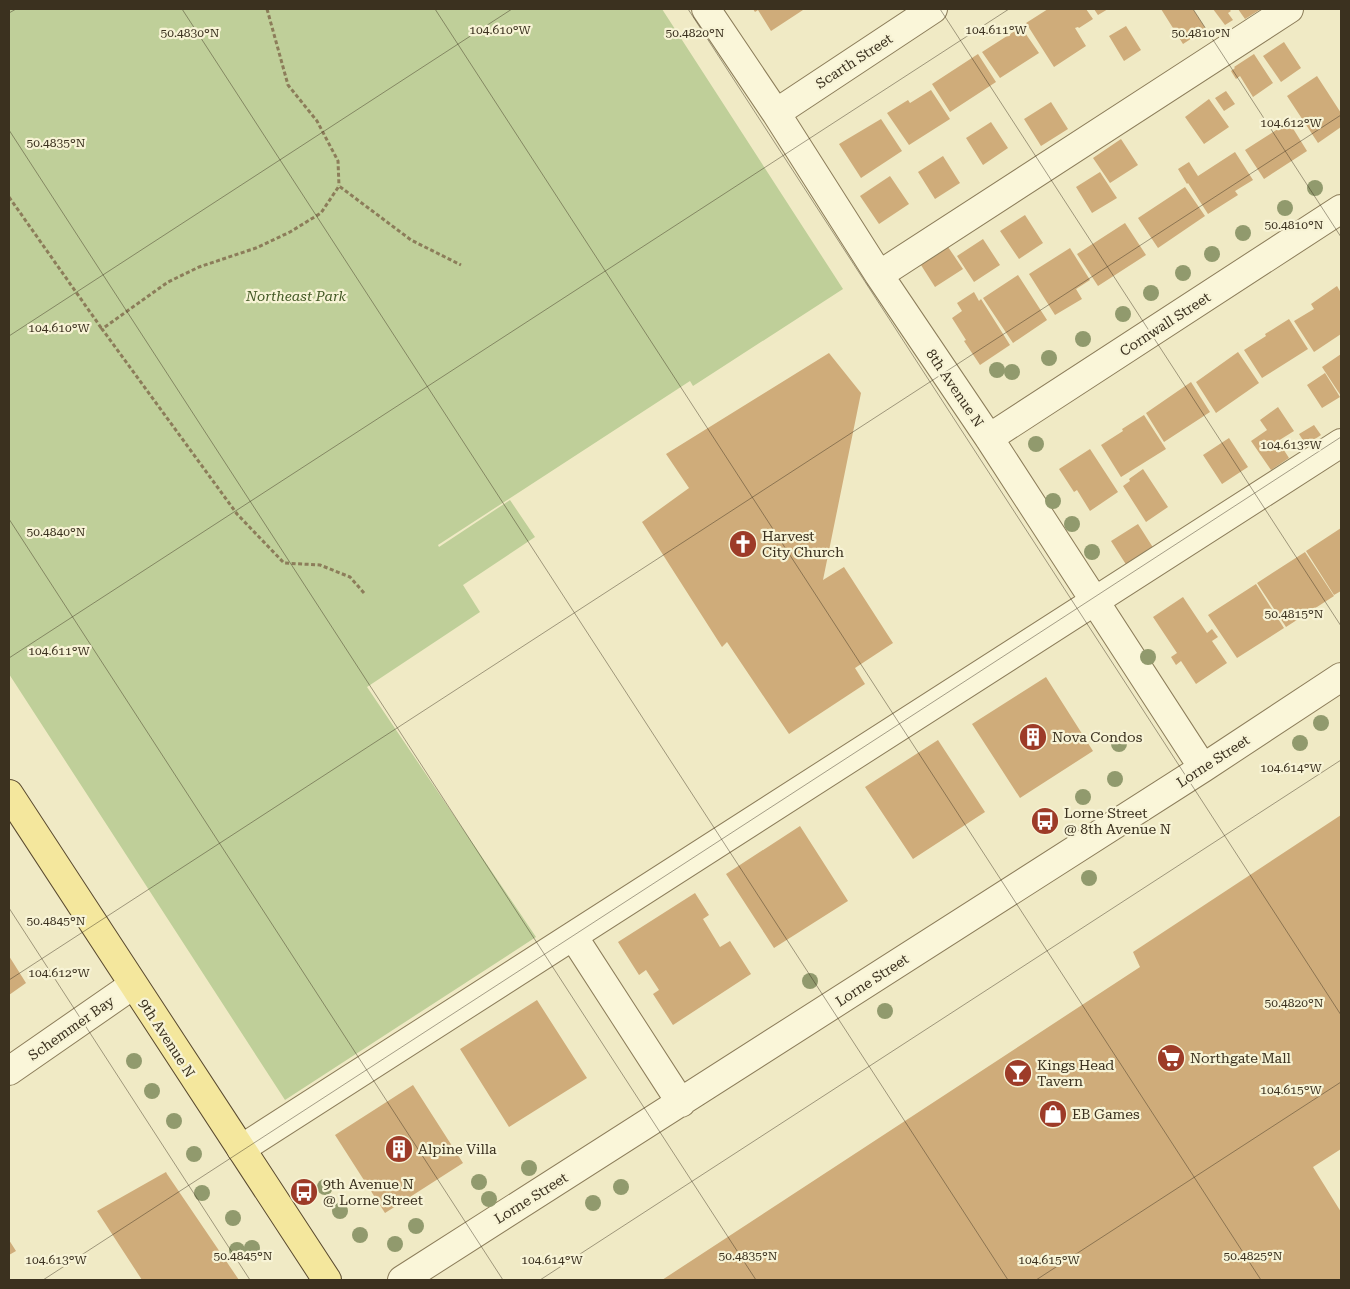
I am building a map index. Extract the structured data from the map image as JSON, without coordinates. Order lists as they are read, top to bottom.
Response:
{
  "streets": {
    "main road": ["9th Avenue N"],
    "street": [
      "Scarth Street",
      "Cornwall Street",
      "8th Avenue N",
      "Lorne Street",
      "Schemmer Bay"
    ]
  },
  "crossings": [
    ["Scarth Street", "8th Avenue N"],
    ["Cornwall Street", "8th Avenue N"],
    ["8th Avenue N", "Lorne Street"],
    ["Schemmer Bay", "9th Avenue N"]
  ],
  "parks": ["Northeast Park"],
  "places": {
    "church": ["Harvest City Church"],
    "building": ["Nova Condos", "Alpine Villa"],
    "bus stop": ["Lorne Street @ 8th Avenue N", "9th Avenue N @ Lorne Street"],
    "supermarket": ["Northgate Mall"],
    "bar": ["Kings Head Tavern"],
    "shop": ["EB Games"]
  },
  "coordinates": [
    "104.610°W",
    "104.611°W",
    "50.4830°N",
    "50.4820°N",
    "50.4810°N",
    "104.612°W",
    "50.4835°N",
    "104.613°W",
    "50.4840°N",
    "50.4815°N",
    "104.614°W",
    "50.4845°N",
    "104.615°W",
    "50.4825°N"
  ]
}
